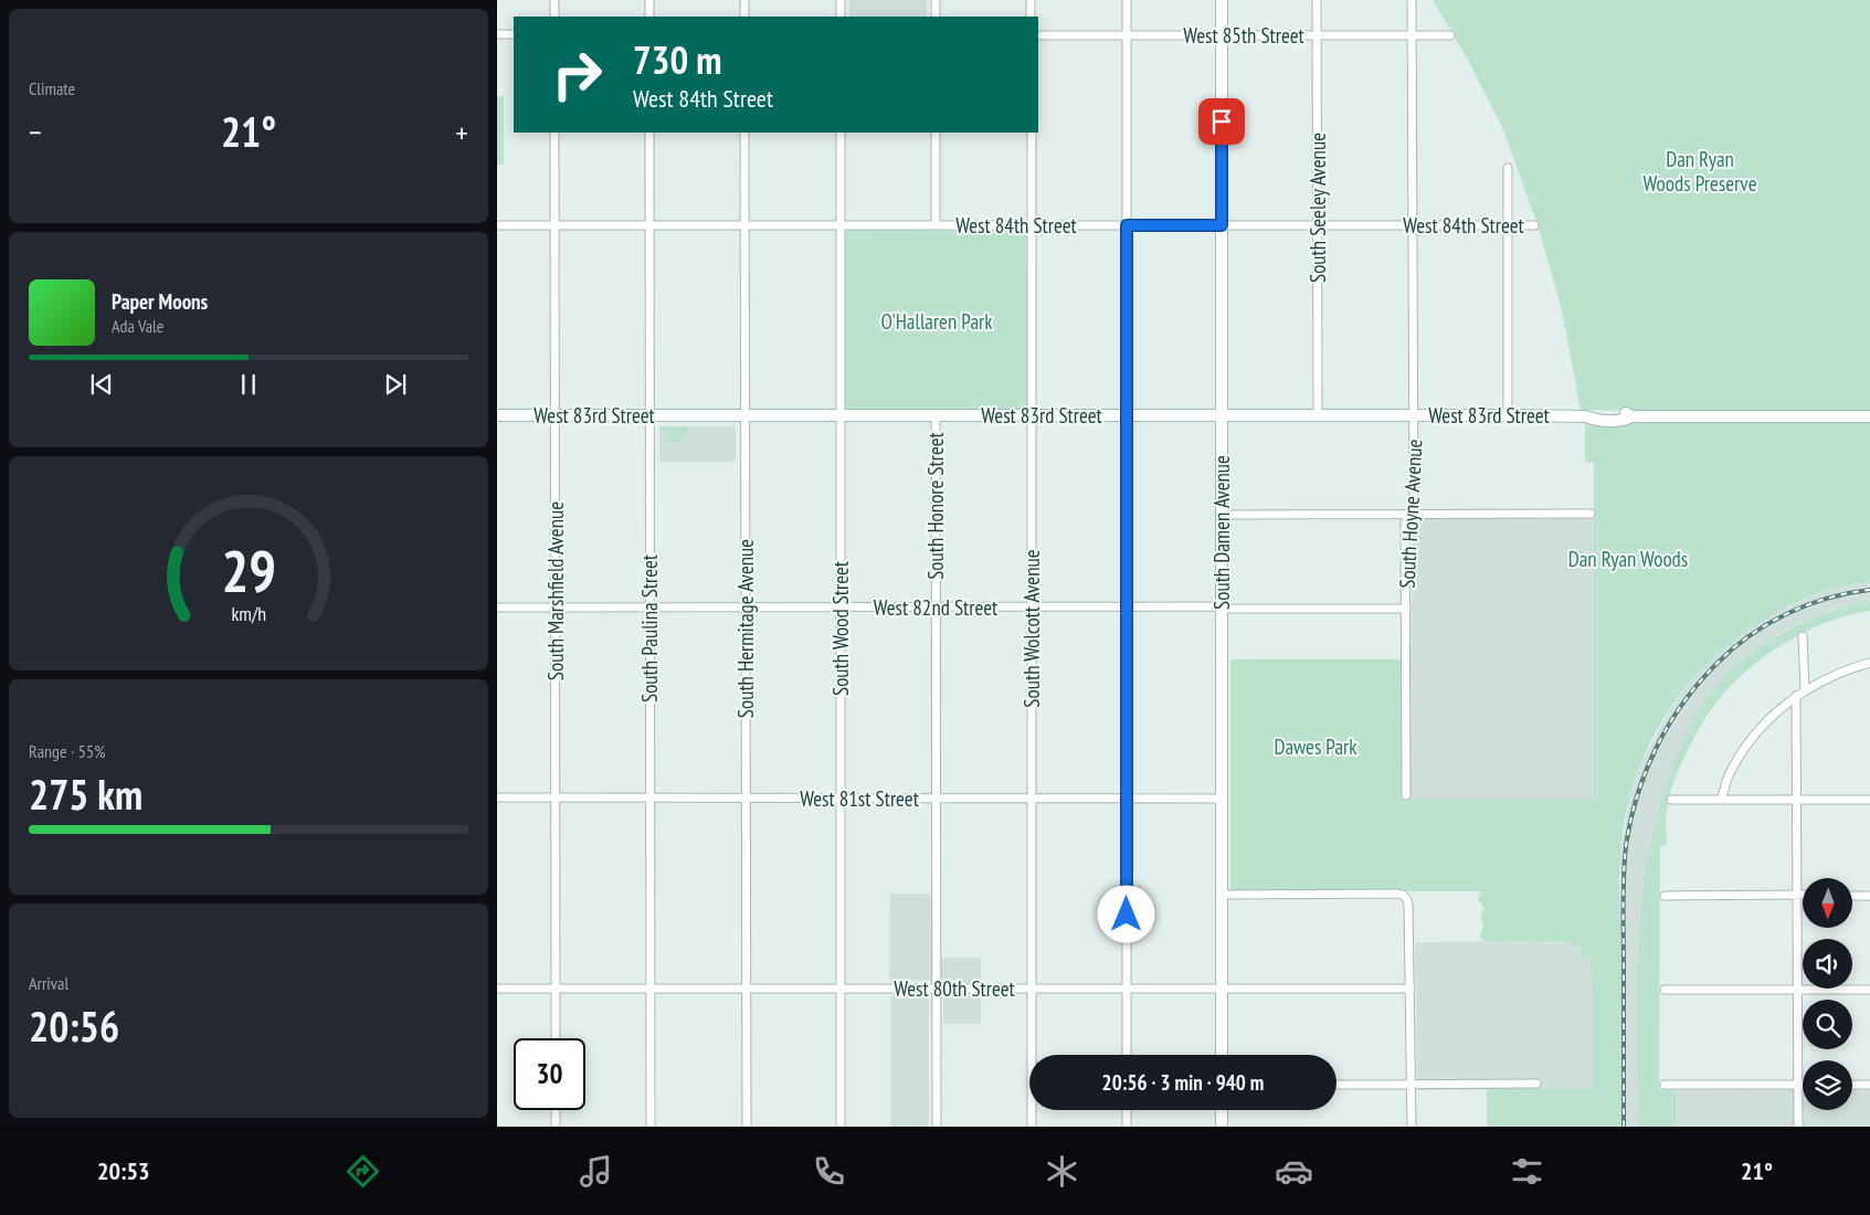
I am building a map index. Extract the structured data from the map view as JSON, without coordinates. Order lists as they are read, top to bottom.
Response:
{
  "streets": {
    "street": [
      "West 85th Street",
      "South Seeley Avenue",
      "West 84th Street",
      "West 83rd Street",
      "South Honore Street",
      "South Hoyne Avenue",
      "South Damen Avenue",
      "South Marshfield Avenue",
      "West 82nd Street",
      "South Paulina Street",
      "South Hermitage Avenue",
      "South Wood Street",
      "South Wolcott Avenue",
      "West 81st Street",
      "West 80th Street"
    ]
  },
  "crossings": [
    ["West 85th Street", "South Seeley Avenue"],
    ["West 85th Street", "South Hoyne Avenue"],
    ["West 85th Street", "South Damen Avenue"],
    ["South Seeley Avenue", "West 84th Street"],
    ["South Seeley Avenue", "West 83rd Street"],
    ["West 84th Street", "South Hoyne Avenue"],
    ["West 84th Street", "South Damen Avenue"],
    ["West 84th Street", "South Marshfield Avenue"],
    ["West 84th Street", "South Paulina Street"],
    ["West 84th Street", "South Hermitage Avenue"],
    ["West 84th Street", "South Wood Street"],
    ["West 84th Street", "South Wolcott Avenue"],
    ["West 83rd Street", "South Honore Street"],
    ["West 83rd Street", "South Hoyne Avenue"],
    ["West 83rd Street", "South Damen Avenue"],
    ["West 83rd Street", "South Marshfield Avenue"],
    ["West 83rd Street", "South Paulina Street"],
    ["West 83rd Street", "South Hermitage Avenue"],
    ["West 83rd Street", "South Wood Street"],
    ["West 83rd Street", "South Wolcott Avenue"],
    ["South Honore Street", "West 82nd Street"],
    ["South Honore Street", "West 81st Street"],
    ["South Honore Street", "West 80th Street"],
    ["South Hoyne Avenue", "West 82nd Street"],
    ["South Damen Avenue", "West 82nd Street"],
    ["South Damen Avenue", "West 81st Street"],
    ["South Damen Avenue", "West 80th Street"],
    ["South Marshfield Avenue", "West 82nd Street"],
    ["South Marshfield Avenue", "West 81st Street"],
    ["South Marshfield Avenue", "West 80th Street"],
    ["West 82nd Street", "South Paulina Street"],
    ["West 82nd Street", "South Hermitage Avenue"],
    ["West 82nd Street", "South Wood Street"],
    ["West 82nd Street", "South Wolcott Avenue"],
    ["South Paulina Street", "West 81st Street"],
    ["South Paulina Street", "West 80th Street"],
    ["South Hermitage Avenue", "West 81st Street"],
    ["South Hermitage Avenue", "West 80th Street"],
    ["South Wood Street", "West 81st Street"],
    ["South Wood Street", "West 80th Street"],
    ["South Wolcott Avenue", "West 81st Street"],
    ["South Wolcott Avenue", "West 80th Street"]
  ],
  "parks": [
    "Dan Ryan Woods Preserve",
    "O'Hallaren Park",
    "Dan Ryan Woods",
    "Dawes Park"
  ],
  "north": "bottom",
  "page": {
    "tile": [
      "Climate",
      ["Range · 55%", "275 km"],
      ["Arrival", "20:56"]
    ],
    "turn": ["730 m", "West 84th Street"],
    "heat": ["−", "21°", "+"],
    "song": ["Paper Moons", "Ada Vale"],
    "limit": "30",
    "trip": "20:56 · 3 min · 940 m",
    "tabs": ["20:53", "21°"],
    "gauge": ["29", "km/h"]
  }
}
